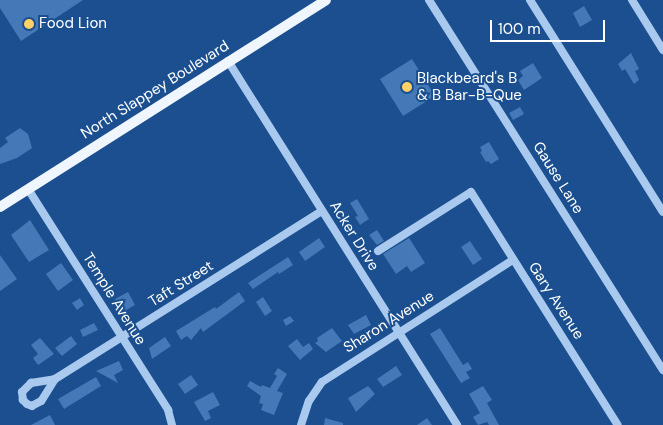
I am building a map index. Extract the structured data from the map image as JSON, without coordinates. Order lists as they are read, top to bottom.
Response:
{
  "streets": {
    "main road": ["North Slappey Boulevard"],
    "street": [
      "Gause Lane",
      "Acker Drive",
      "Taft Street",
      "Temple Avenue",
      "Gary Avenue",
      "Sharon Avenue"
    ]
  },
  "crossings": [
    ["North Slappey Boulevard", "Acker Drive"],
    ["North Slappey Boulevard", "Temple Avenue"],
    ["Acker Drive", "Taft Street"],
    ["Acker Drive", "Sharon Avenue"],
    ["Taft Street", "Temple Avenue"],
    ["Gary Avenue", "Sharon Avenue"]
  ],
  "places": ["Food Lion", "Blackbeard's B & B Bar-B-Que"],
  "scale_bar": "100 m"
}
